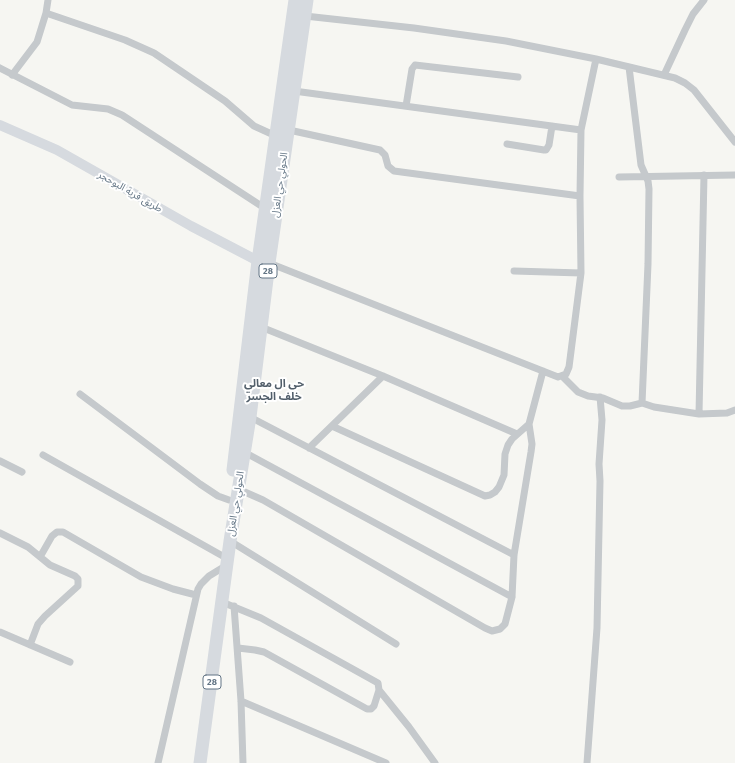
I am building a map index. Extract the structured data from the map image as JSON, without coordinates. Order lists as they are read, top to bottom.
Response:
{
  "streets": {
    "highway": ["الحولي حي العزل", "28"],
    "street": ["طريق قرية البوحجر"]
  },
  "crossings": [
    ["الحولي حي العزل", "طريق قرية البوحجر"],
    ["الحولي حي العزل", "28"]
  ],
  "districts": ["حي ال معالي خلف الجسر"]
}
